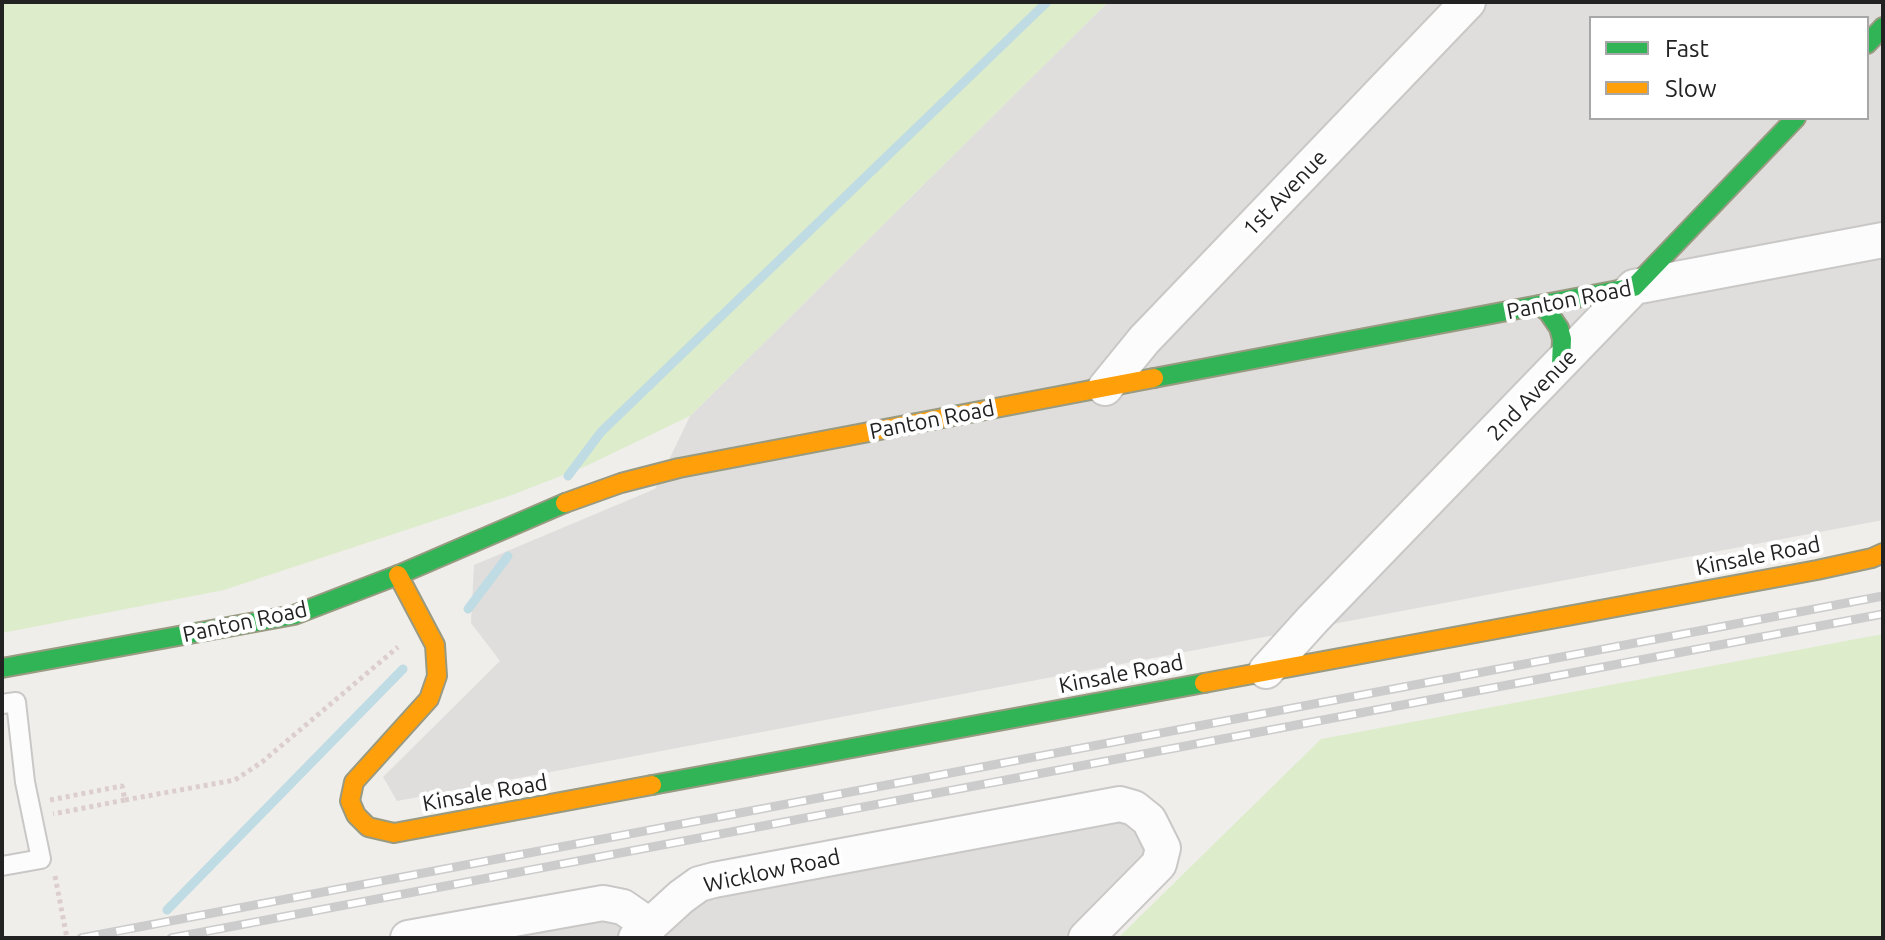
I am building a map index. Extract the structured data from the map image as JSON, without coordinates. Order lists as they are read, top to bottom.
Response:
{
  "streets": {
    "street": [
      "1st Avenue",
      "Panton Road",
      "2nd Avenue",
      "Kinsale Road",
      "Wicklow Road"
    ]
  },
  "crossings": [
    ["1st Avenue", "Panton Road"],
    ["Panton Road", "2nd Avenue"],
    ["2nd Avenue", "Kinsale Road"]
  ],
  "legend": ["Fast", "Slow"]
}
